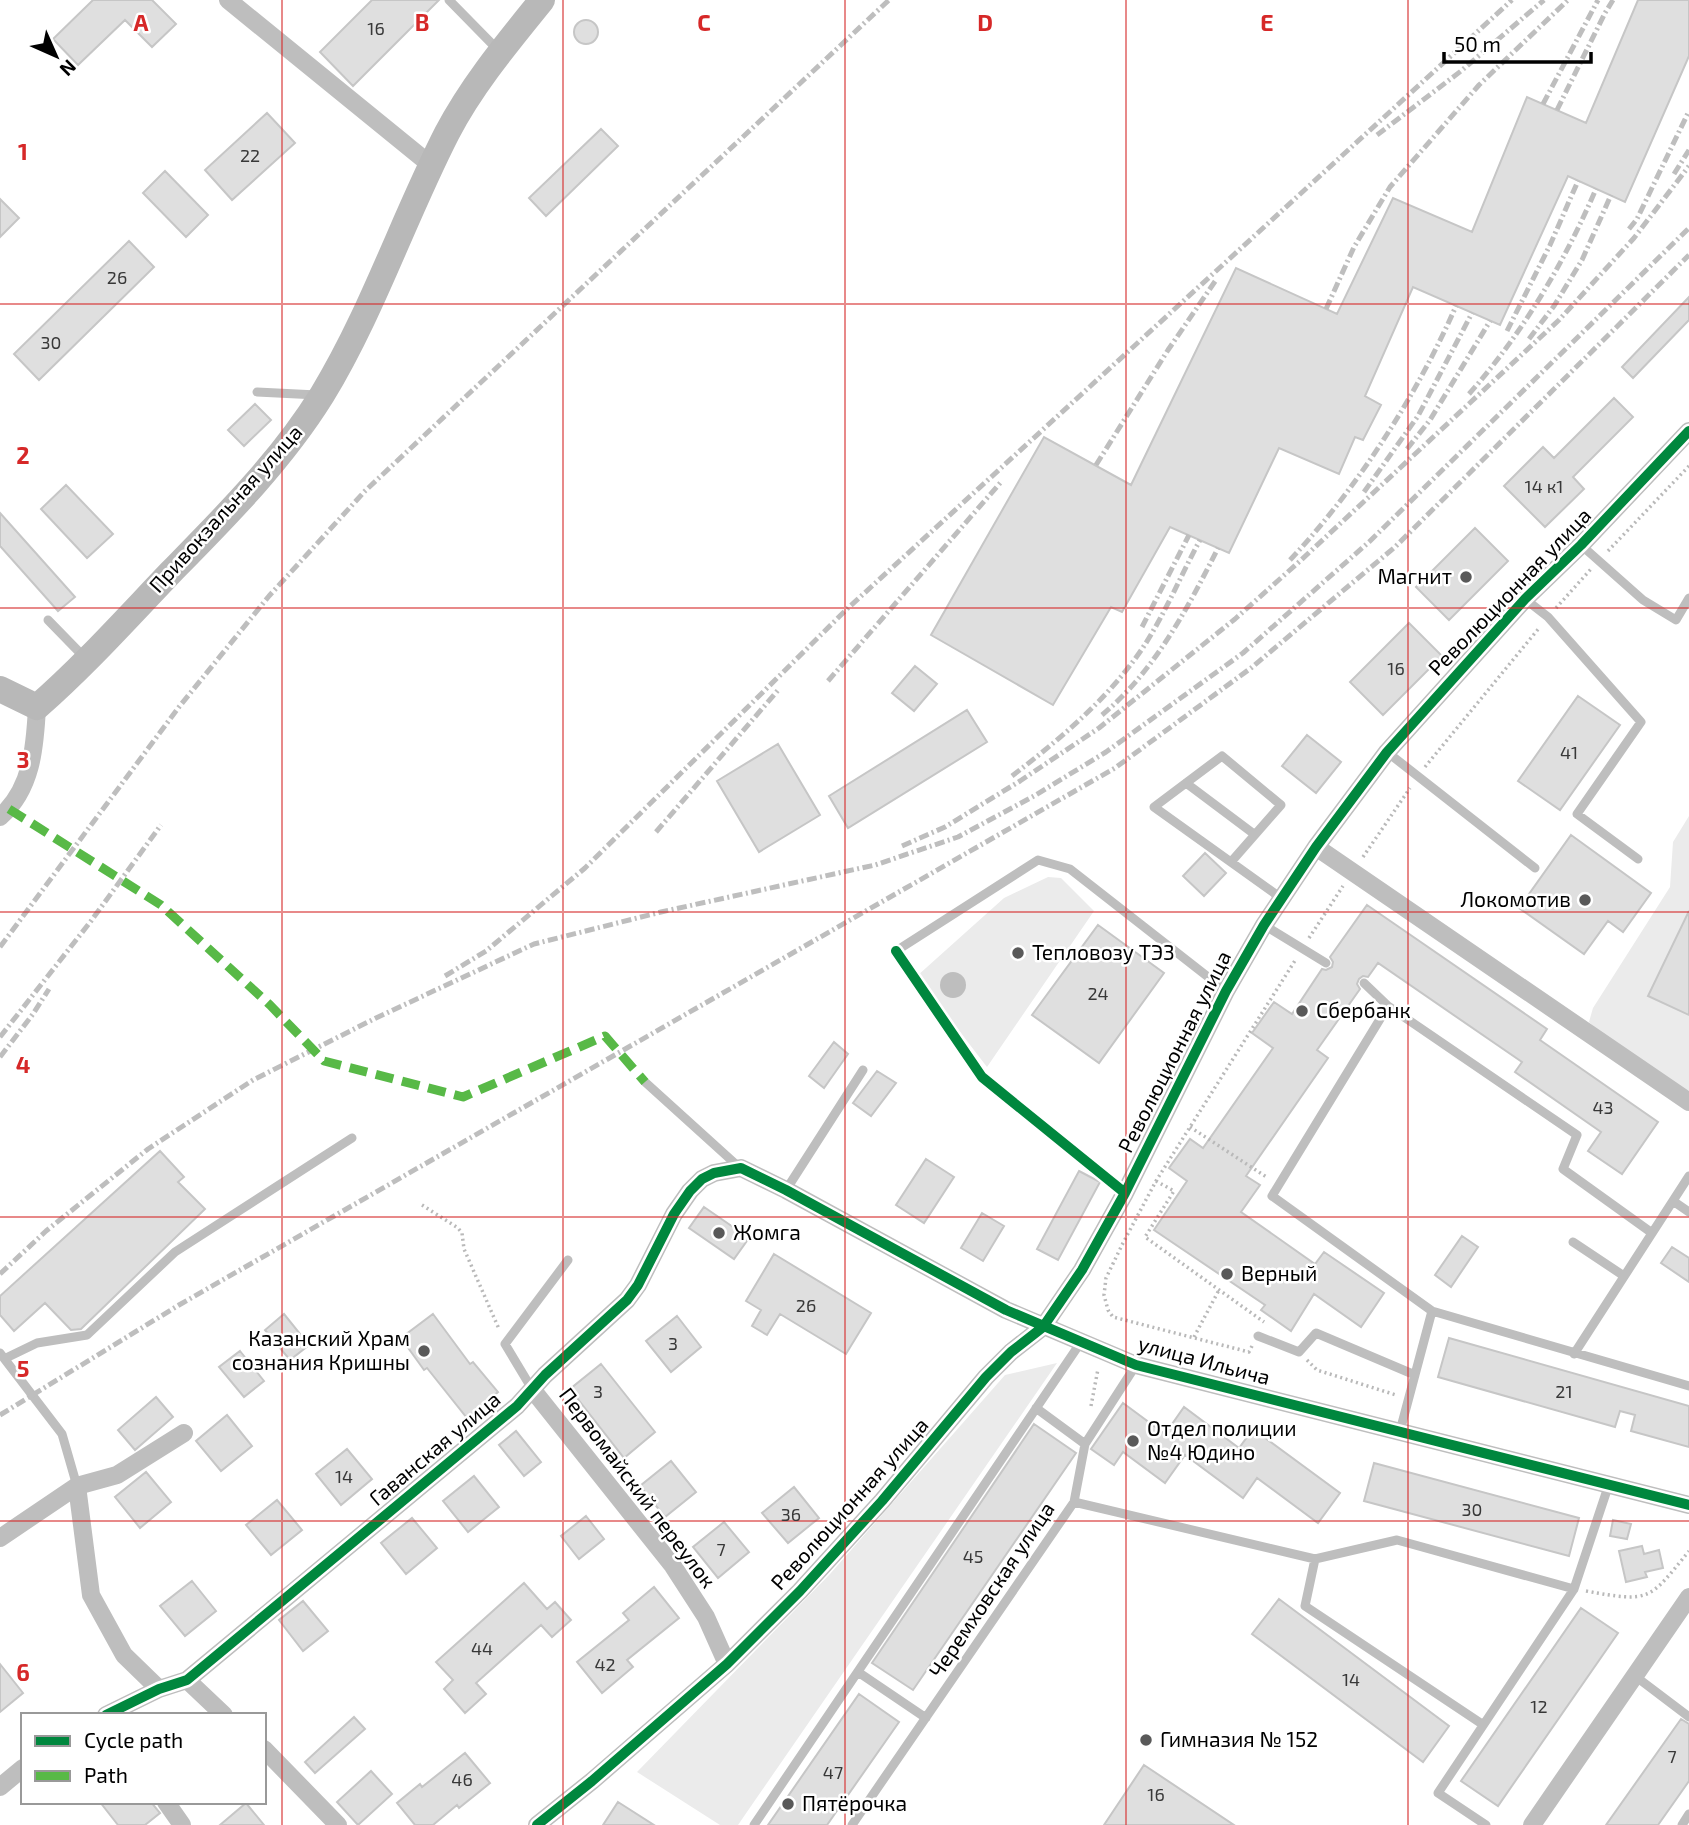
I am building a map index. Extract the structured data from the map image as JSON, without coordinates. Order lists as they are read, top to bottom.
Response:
{
  "streets": {
    "main road": ["Привокзальная улица"],
    "street": [
      "Революционная улица",
      "улица Ильича",
      "Гаванская улица",
      "Первомайский переулок"
    ],
    "lane": ["Черемховская улица"]
  },
  "crossings": [
    ["Революционная улица", "улица Ильича"],
    ["Революционная улица", "Первомайский переулок"],
    ["улица Ильича", "Гаванская улица"],
    ["улица Ильича", "Черемховская улица"],
    ["Гаванская улица", "Первомайский переулок"]
  ],
  "places": [
    "Магнит",
    "Локомотив",
    "Тепловозу ТЭ3",
    "Сбербанк",
    "Жомга",
    "Верный",
    "Казанский Храм сознания Кришны",
    "Отдел полиции №4 Юдино",
    "Гимназия № 152",
    "Пятёрочка"
  ],
  "house_numbers": [
    "16",
    "22",
    "26",
    "30",
    "14 к1",
    "16",
    "41",
    "24",
    "43",
    "26",
    "3",
    "3",
    "21",
    "14",
    "30",
    "36",
    "7",
    "45",
    "44",
    "42",
    "14",
    "12",
    "7",
    "47",
    "46",
    "16"
  ],
  "legend": ["Cycle path", "Path"],
  "scale_bar": "50 m",
  "north": "bottom right",
  "grid": {
    "columns": [
      "A",
      "B",
      "C",
      "D",
      "E"
    ],
    "rows": [
      "1",
      "2",
      "3",
      "4",
      "5",
      "6"
    ]
  }
}
